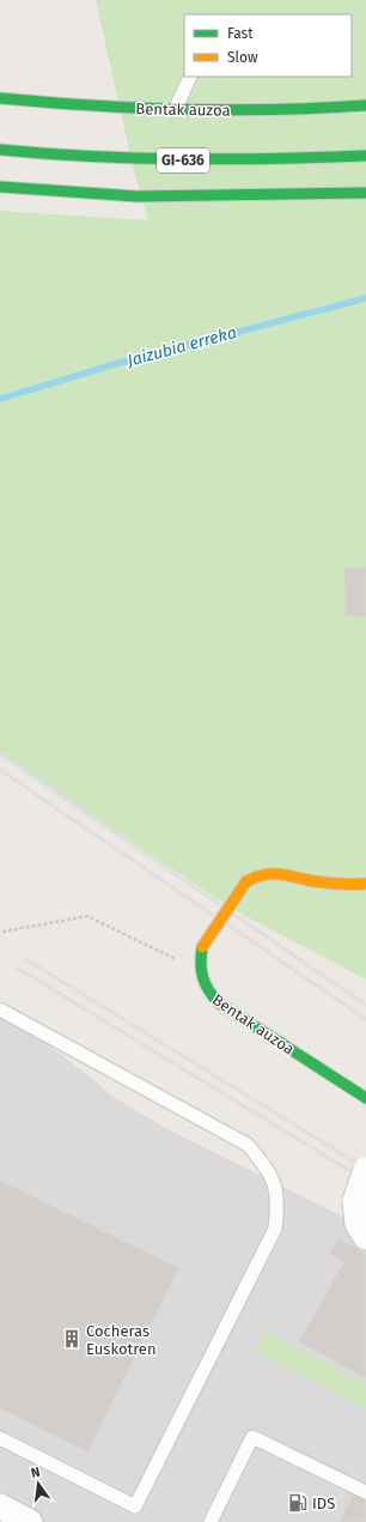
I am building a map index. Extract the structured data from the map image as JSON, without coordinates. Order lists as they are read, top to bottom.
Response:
{
  "streets": {
    "street": ["Bentak auzoa", "GI-636"]
  },
  "water": ["Jaizubia erreka"],
  "places": {
    "building": ["Cocheras Euskotren"],
    "fuel station": ["IDS"]
  },
  "legend": ["Fast", "Slow"],
  "north": "top"
}
